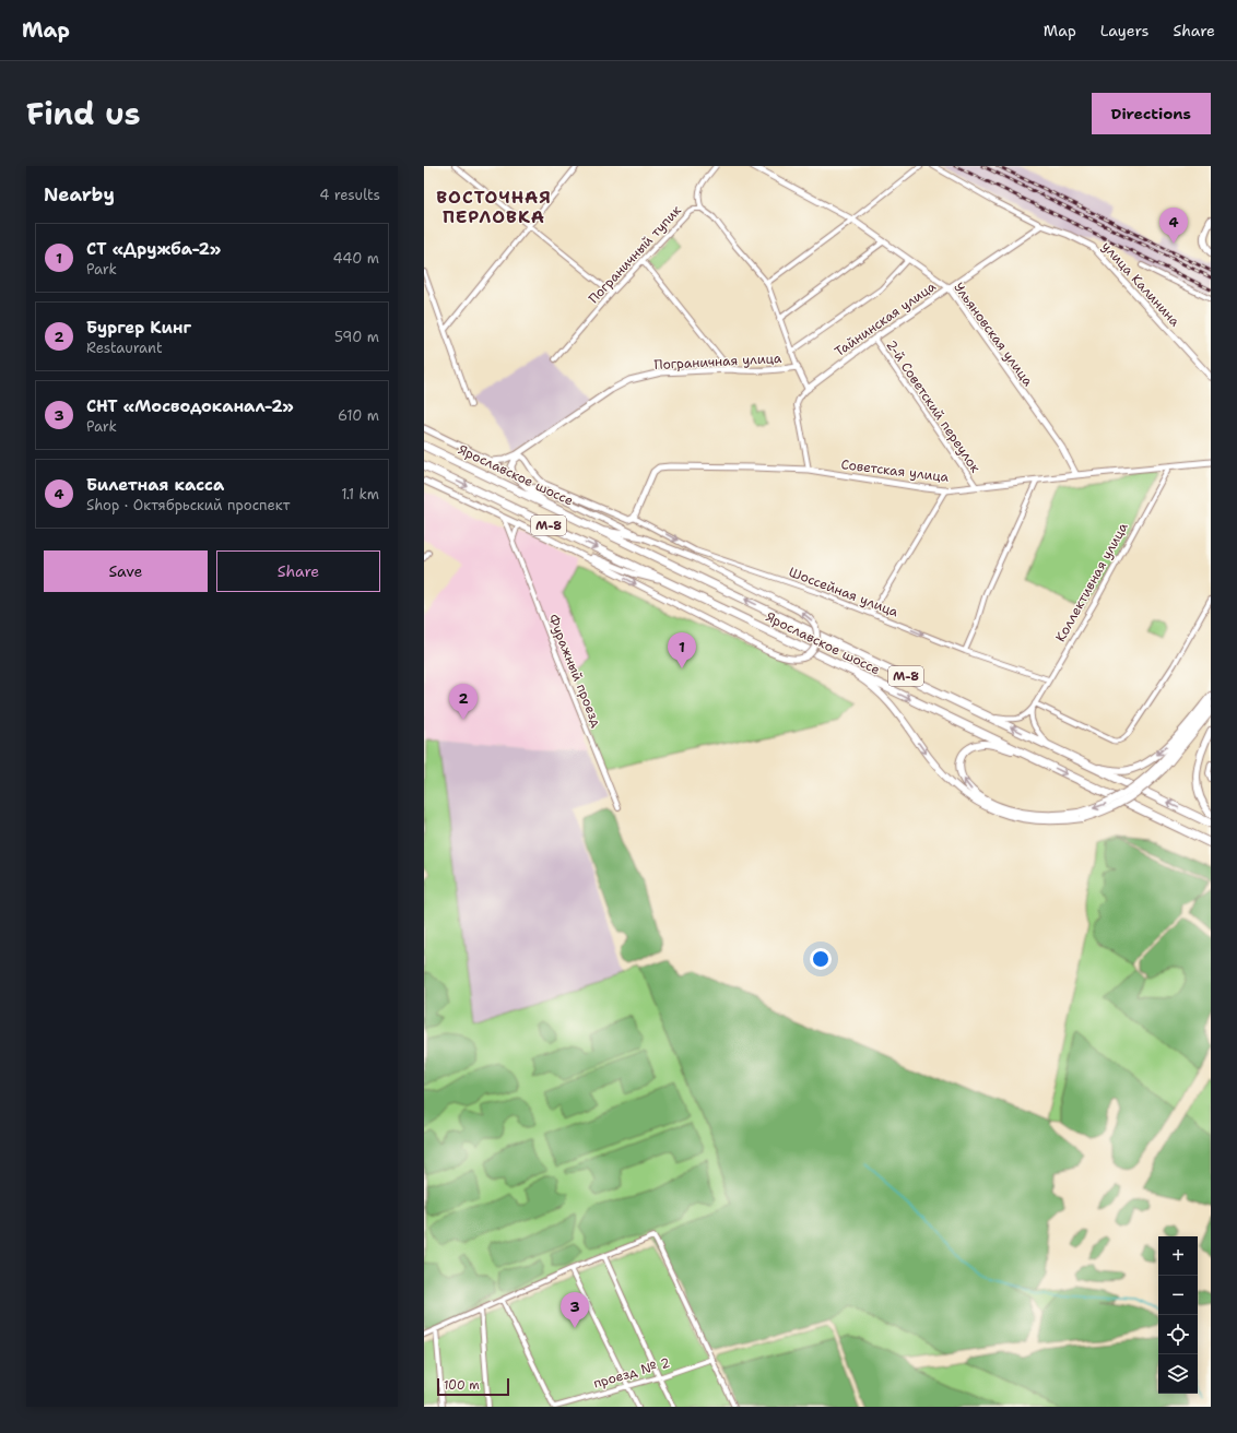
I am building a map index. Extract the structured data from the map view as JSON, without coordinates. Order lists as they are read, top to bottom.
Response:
{
  "streets": {
    "highway": ["Ярославское шоссе", "М-8"],
    "street": [
      "Пограничный тупик",
      "улица Калинина",
      "Тайнинская улица",
      "Ульяновская улица",
      "Пограничная улица",
      "2-й Советский переулок",
      "Советская улица",
      "Коллективная улица",
      "Шоссейная улица",
      "Фуражный проезд",
      "проезд № 2"
    ]
  },
  "crossings": [
    ["улица Калинина", "Тайнинская улица"],
    ["Тайнинская улица", "Ульяновская улица"],
    ["Тайнинская улица", "2-й Советский переулок"],
    ["Ульяновская улица", "Советская улица"],
    ["2-й Советский переулок", "Советская улица"],
    ["Советская улица", "Коллективная улица"],
    ["Советская улица", "Шоссейная улица"],
    ["Коллективная улица", "Шоссейная улица"]
  ],
  "one_way": ["Шоссейная улица"],
  "districts": ["ВОСТОЧНАЯ ПЕРЛОВКА"],
  "scale_bar": "100 m",
  "page": {
    "header": "Map",
    "nav": ["Map", "Layers", "Share"],
    "title": "Find us",
    "buttons": [
      "Directions",
      ["Save", "Share"]
    ],
    "heading": ["Nearby", "4 results"],
    "pins": [
      "4",
      "1",
      "2",
      "3"
    ],
    "list": [
      {
        "mark": "1",
        "name": "СТ «Дружба-2»",
        "note": "Park",
        "value": "440 m"
      },
      {
        "mark": "2",
        "name": "Бургер Кинг",
        "note": "Restaurant",
        "value": "590 m"
      },
      {
        "mark": "3",
        "name": "СНТ «Мосводоканал-2»",
        "note": "Park",
        "value": "610 m"
      },
      {
        "mark": "4",
        "name": "Билетная касса",
        "note": "Shop · Октябрьский проспект",
        "value": "1.1 km"
      }
    ],
    "map_buttons": ["+", "−"],
    "scale": "100 m"
  }
}
